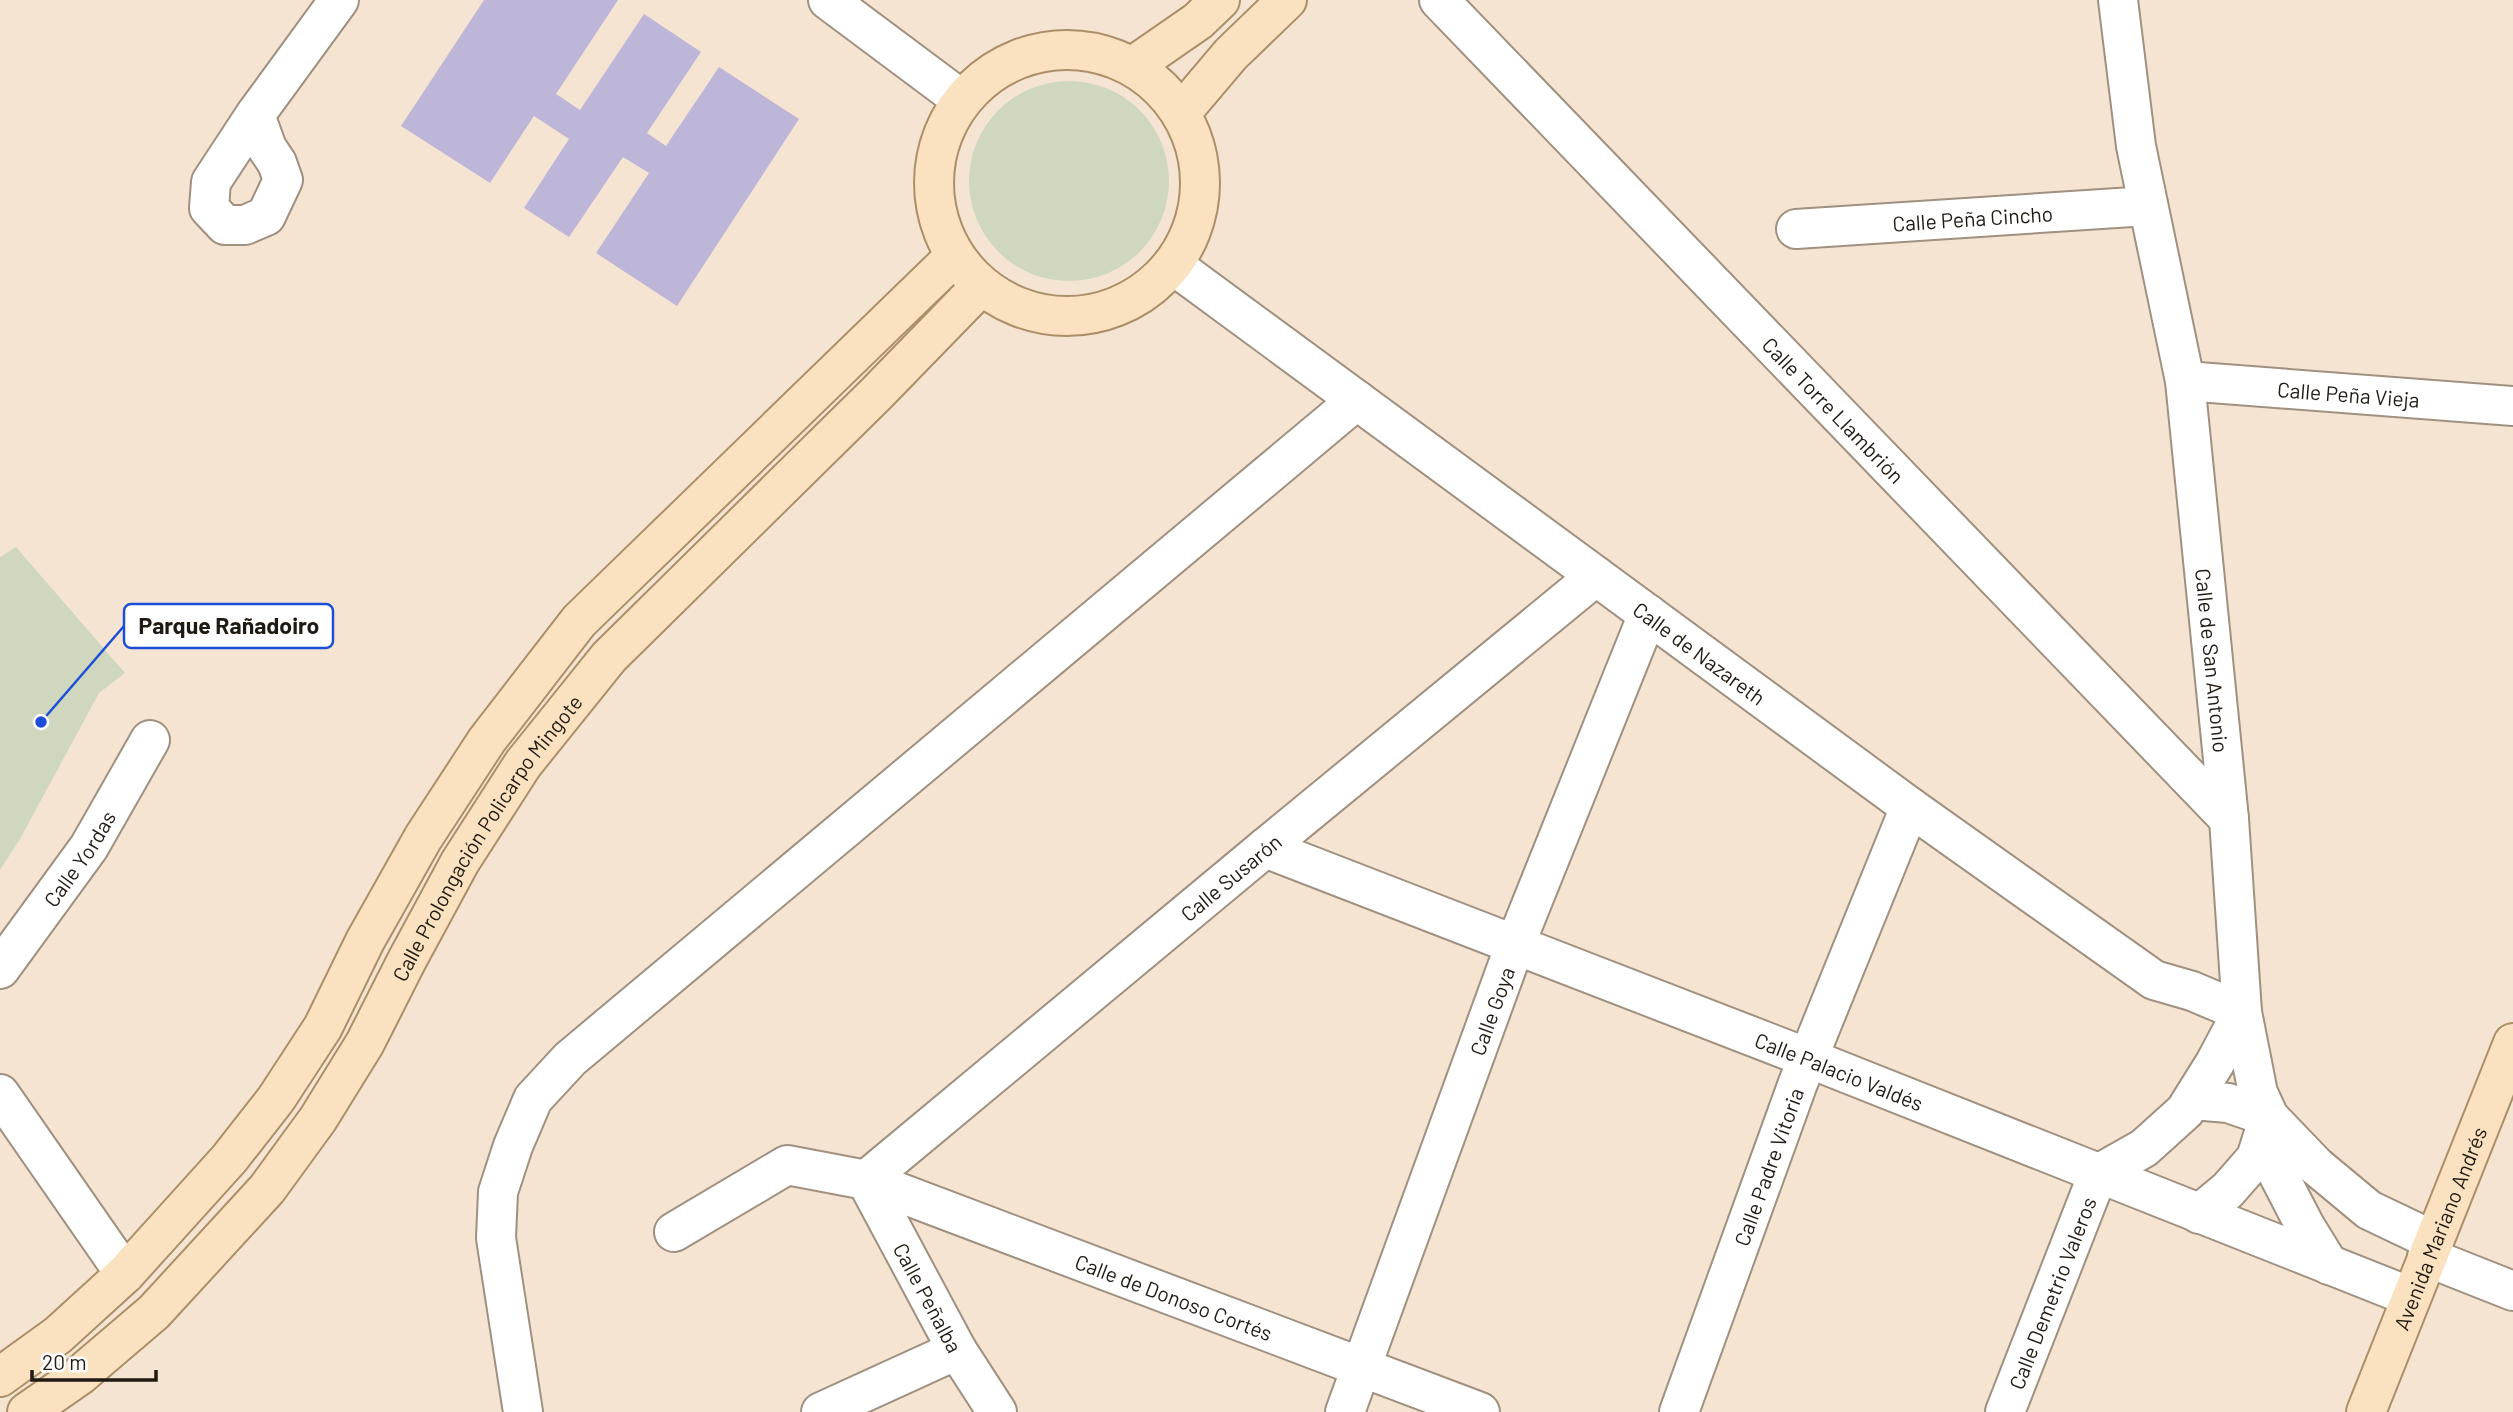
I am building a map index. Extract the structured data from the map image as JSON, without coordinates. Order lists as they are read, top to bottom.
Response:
{
  "streets": {
    "main road": ["Calle Prolongación Policarpo Mingote", "Avenida Mariano Andrés"],
    "street": [
      "Calle Peña Cincho",
      "Calle Peña Vieja",
      "Calle Torre Llambrión",
      "Calle de Nazareth",
      "Calle de San Antonio",
      "Calle Yordas",
      "Calle Susarón",
      "Calle Goya",
      "Calle Palacio Valdés",
      "Calle Padre Vitoria",
      "Calle Demetrio Valeros",
      "Calle de Donoso Cortés",
      "Calle Peñalba"
    ]
  },
  "crossings": [
    ["Calle Peña Cincho", "Calle de San Antonio"],
    ["Calle Peña Vieja", "Calle de San Antonio"],
    ["Calle Torre Llambrión", "Calle de San Antonio"],
    ["Calle de Nazareth", "Calle de San Antonio"],
    ["Calle de Nazareth", "Calle Susarón"],
    ["Calle de Nazareth", "Calle Goya"],
    ["Calle de Nazareth", "Calle Padre Vitoria"],
    ["Calle de San Antonio", "Avenida Mariano Andrés"],
    ["Calle Susarón", "Calle Palacio Valdés"],
    ["Calle Susarón", "Calle de Donoso Cortés"],
    ["Calle Susarón", "Calle Peñalba"],
    ["Calle Goya", "Calle Palacio Valdés"],
    ["Calle Goya", "Calle de Donoso Cortés"],
    ["Calle Palacio Valdés", "Calle Padre Vitoria"],
    ["Calle Palacio Valdés", "Avenida Mariano Andrés"],
    ["Calle Palacio Valdés", "Calle Demetrio Valeros"],
    ["Calle de Donoso Cortés", "Calle Peñalba"]
  ],
  "places": ["Parque Rañadoiro"],
  "scale_bar": "20 m"
}
